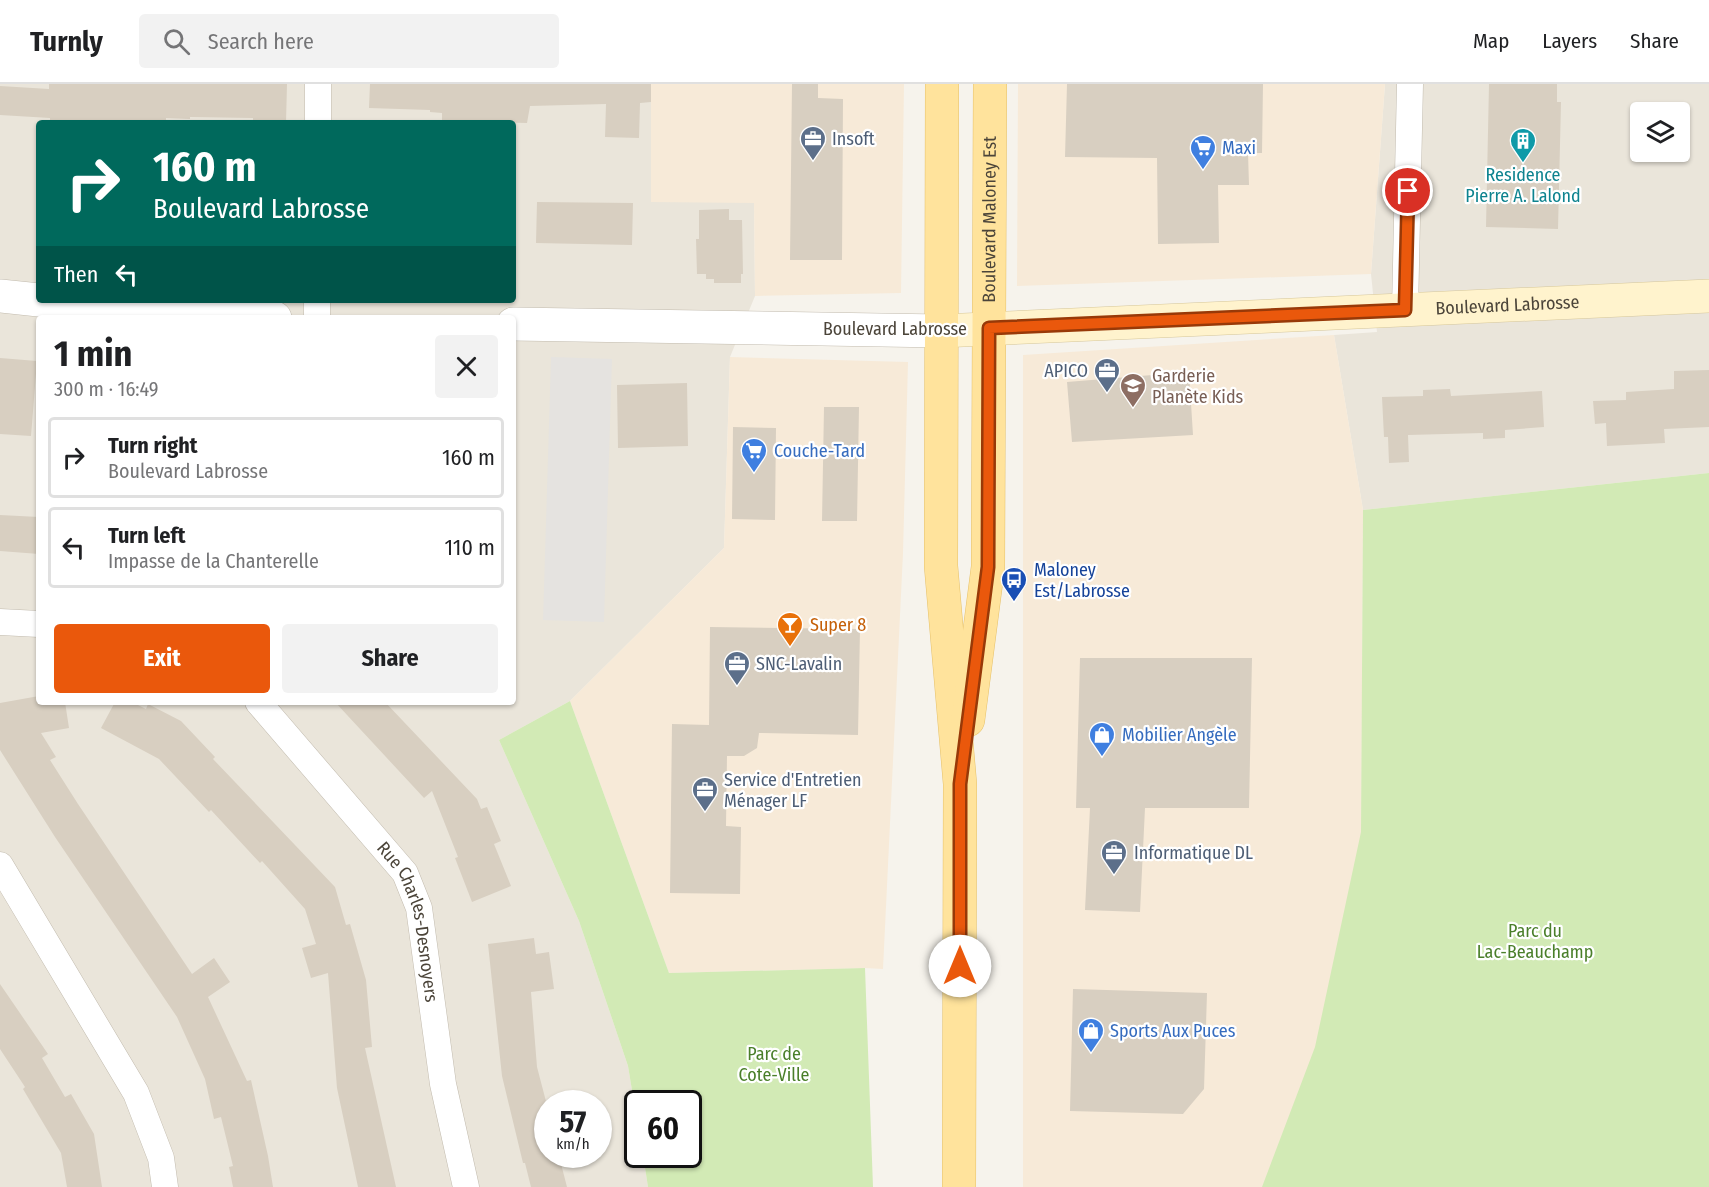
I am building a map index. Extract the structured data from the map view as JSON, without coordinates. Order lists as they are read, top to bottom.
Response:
{
  "streets": {
    "main road": ["Boulevard Maloney Est", "Boulevard Labrosse"],
    "street": ["Rue Charles-Desnoyers"]
  },
  "crossings": [
    ["Boulevard Maloney Est", "Boulevard Labrosse"]
  ],
  "parks": ["Parc du Lac-Beauchamp", "Parc de Cote-Ville"],
  "places": {
    "office": [
      "Insoft",
      "APICO",
      "SNC-Lavalin",
      "Service d'Entretien Ménager LF",
      "Informatique DL"
    ],
    "building": ["Residence Pierre A. Lalond"],
    "supermarket": ["Maxi", "Couche-Tard"],
    "school or university": ["Garderie Planète Kids"],
    "bus stop": ["Maloney Est/Labrosse"],
    "bar": ["Super 8"],
    "shop": ["Mobilier Angèle", "Sports Aux Puces"]
  },
  "page": {
    "header": "Turnly",
    "search": "Search here",
    "nav": ["Map", "Layers", "Share"],
    "turn": ["160 m", "Boulevard Labrosse"],
    "then": "Then",
    "heading": ["1 min", "300 m · 16:49"],
    "list": [
      {
        "name": "Turn right",
        "note": "Boulevard Labrosse",
        "value": "160 m"
      },
      {
        "name": "Turn left",
        "note": "Impasse de la Chanterelle",
        "value": "110 m"
      }
    ],
    "buttons": ["Exit", "Share"],
    "speed": "57 km/h",
    "limit": "60"
  }
}
